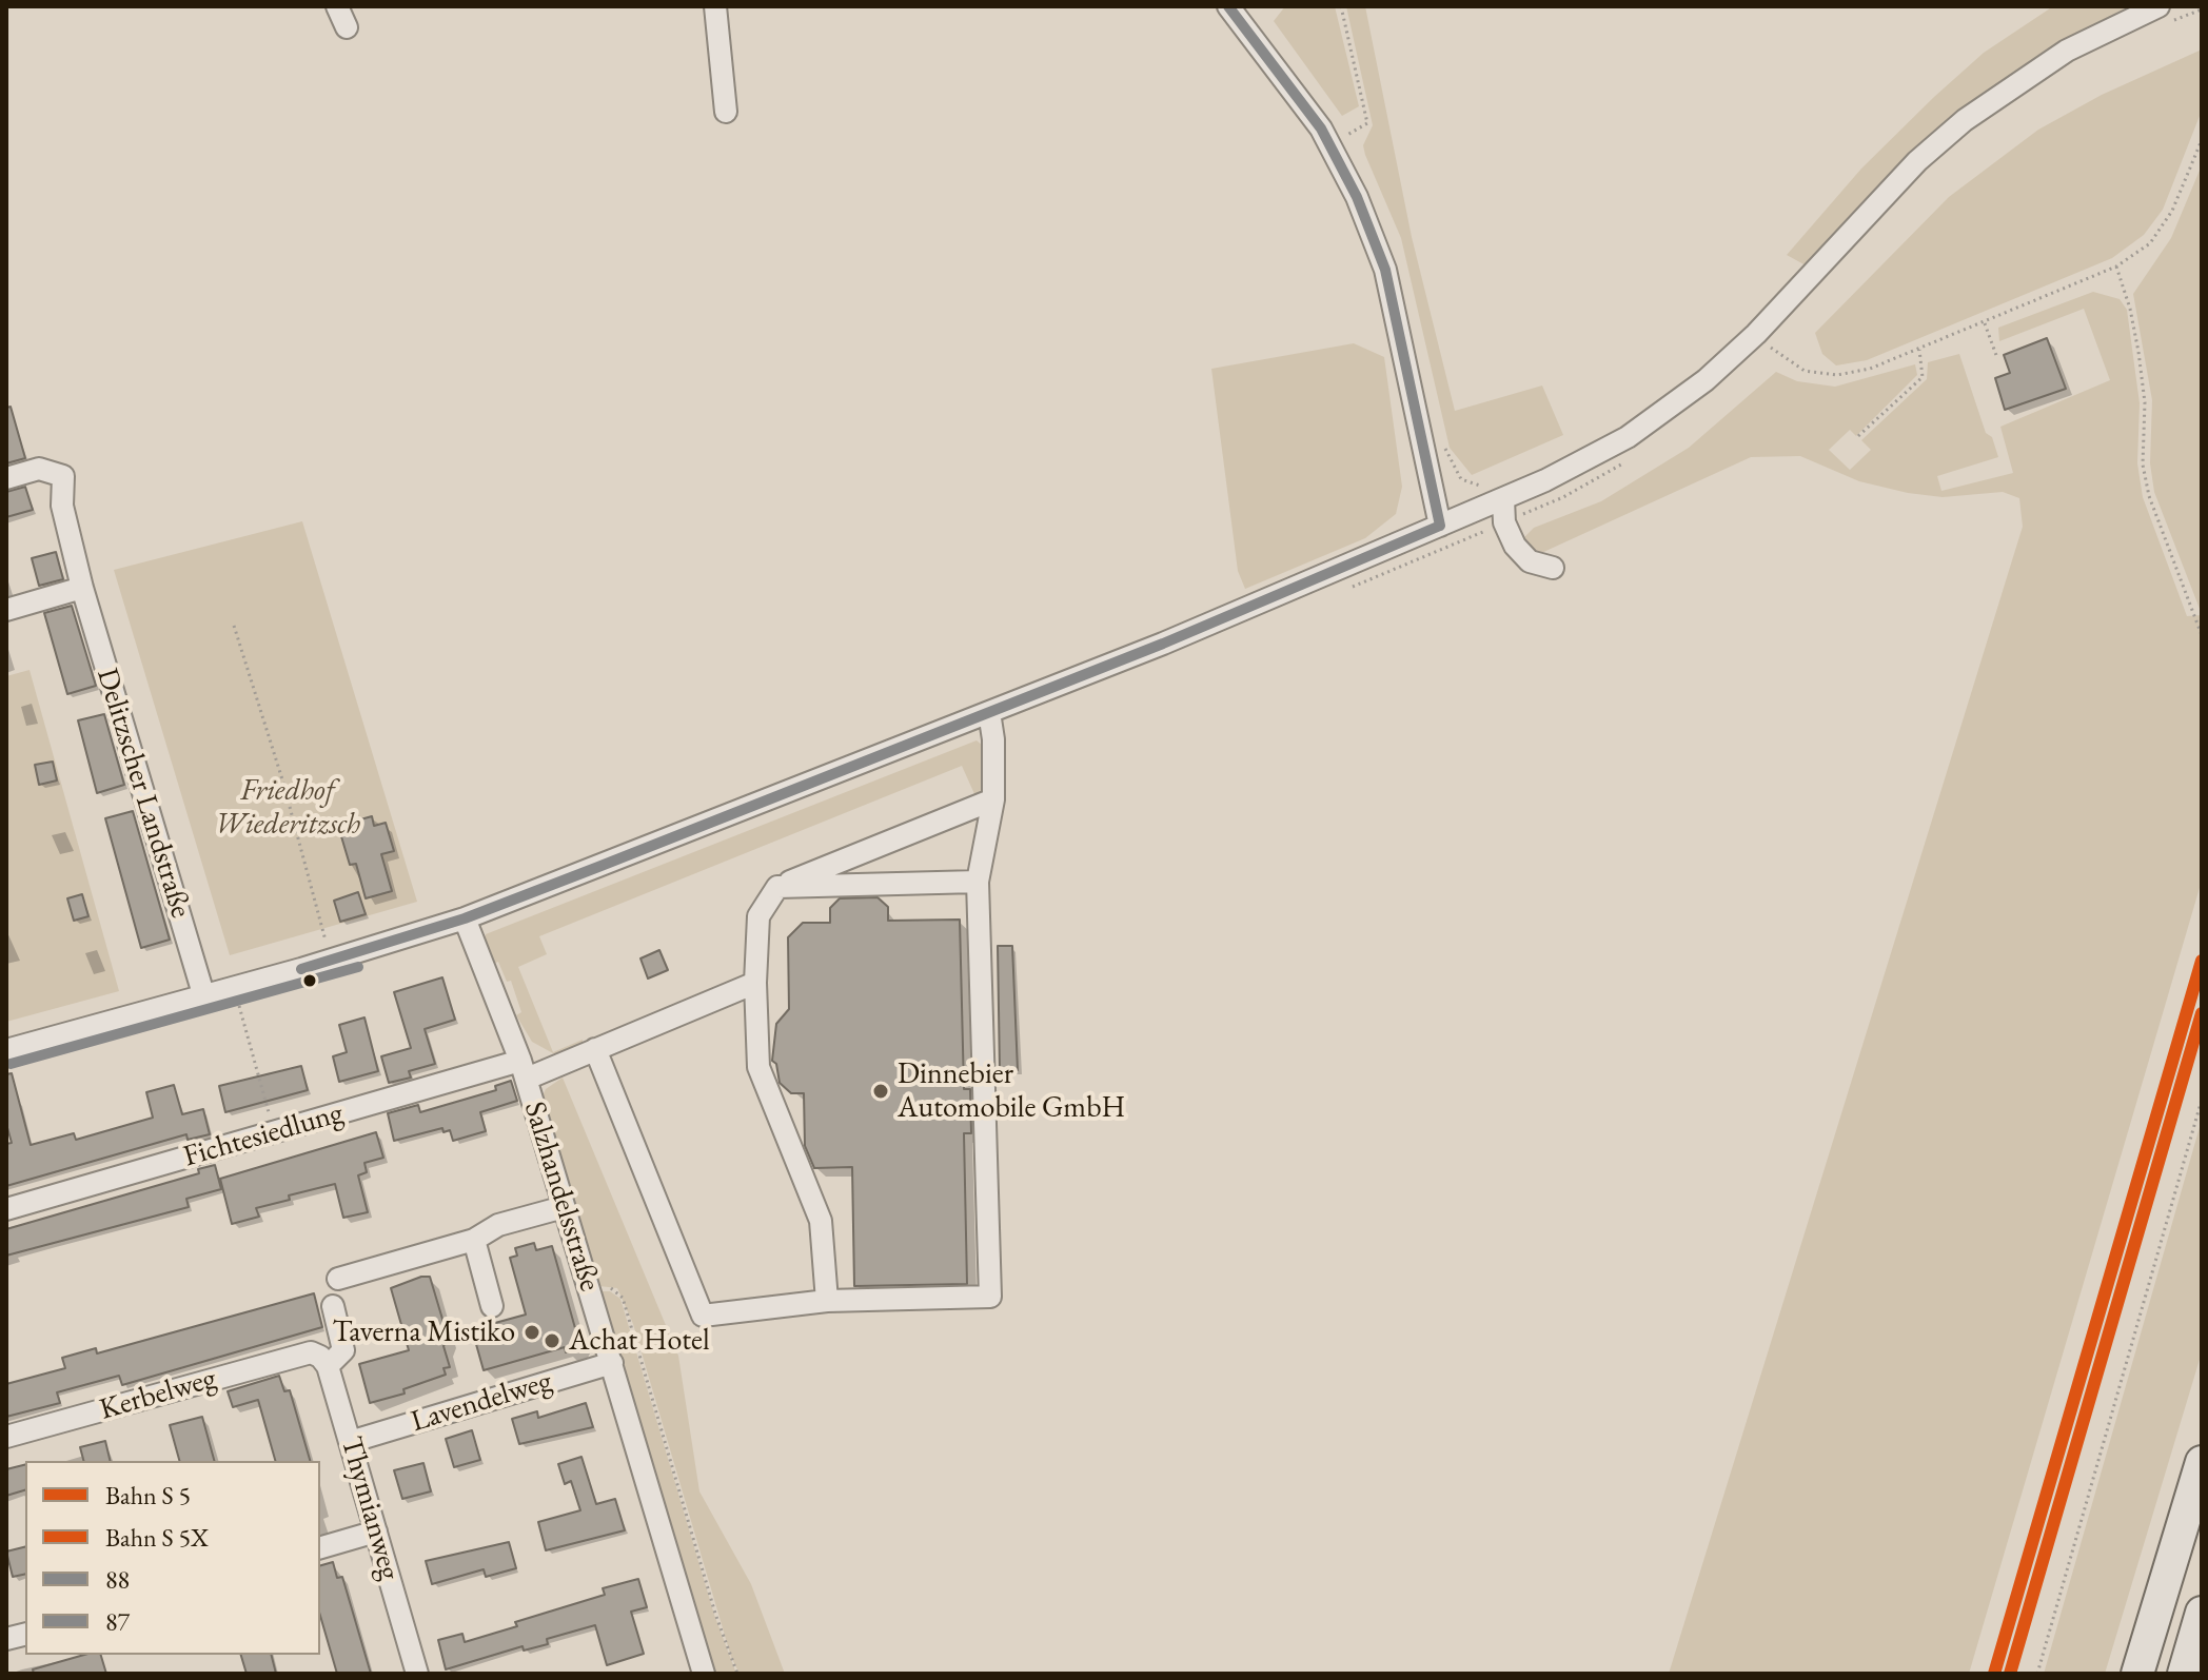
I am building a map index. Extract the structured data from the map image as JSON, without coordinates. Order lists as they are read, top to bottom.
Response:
{
  "streets": {
    "street": [
      "Delitzscher Landstraße",
      "Fichtesiedlung",
      "Salzhandelsstraße",
      "Kerbelweg",
      "Lavendelweg",
      "Thymianweg"
    ]
  },
  "crossings": [
    ["Fichtesiedlung", "Salzhandelsstraße"],
    ["Salzhandelsstraße", "Lavendelweg"],
    ["Kerbelweg", "Thymianweg"],
    ["Lavendelweg", "Thymianweg"]
  ],
  "parks": ["Friedhof Wiederitzsch"],
  "places": ["Dinnebier Automobile GmbH", "Taverna Mistiko", "Achat Hotel"],
  "lines": ["transit line 88", "transit line 87"],
  "legend": [
    "Bahn S 5",
    "Bahn S 5X",
    "88",
    "87"
  ]
}
